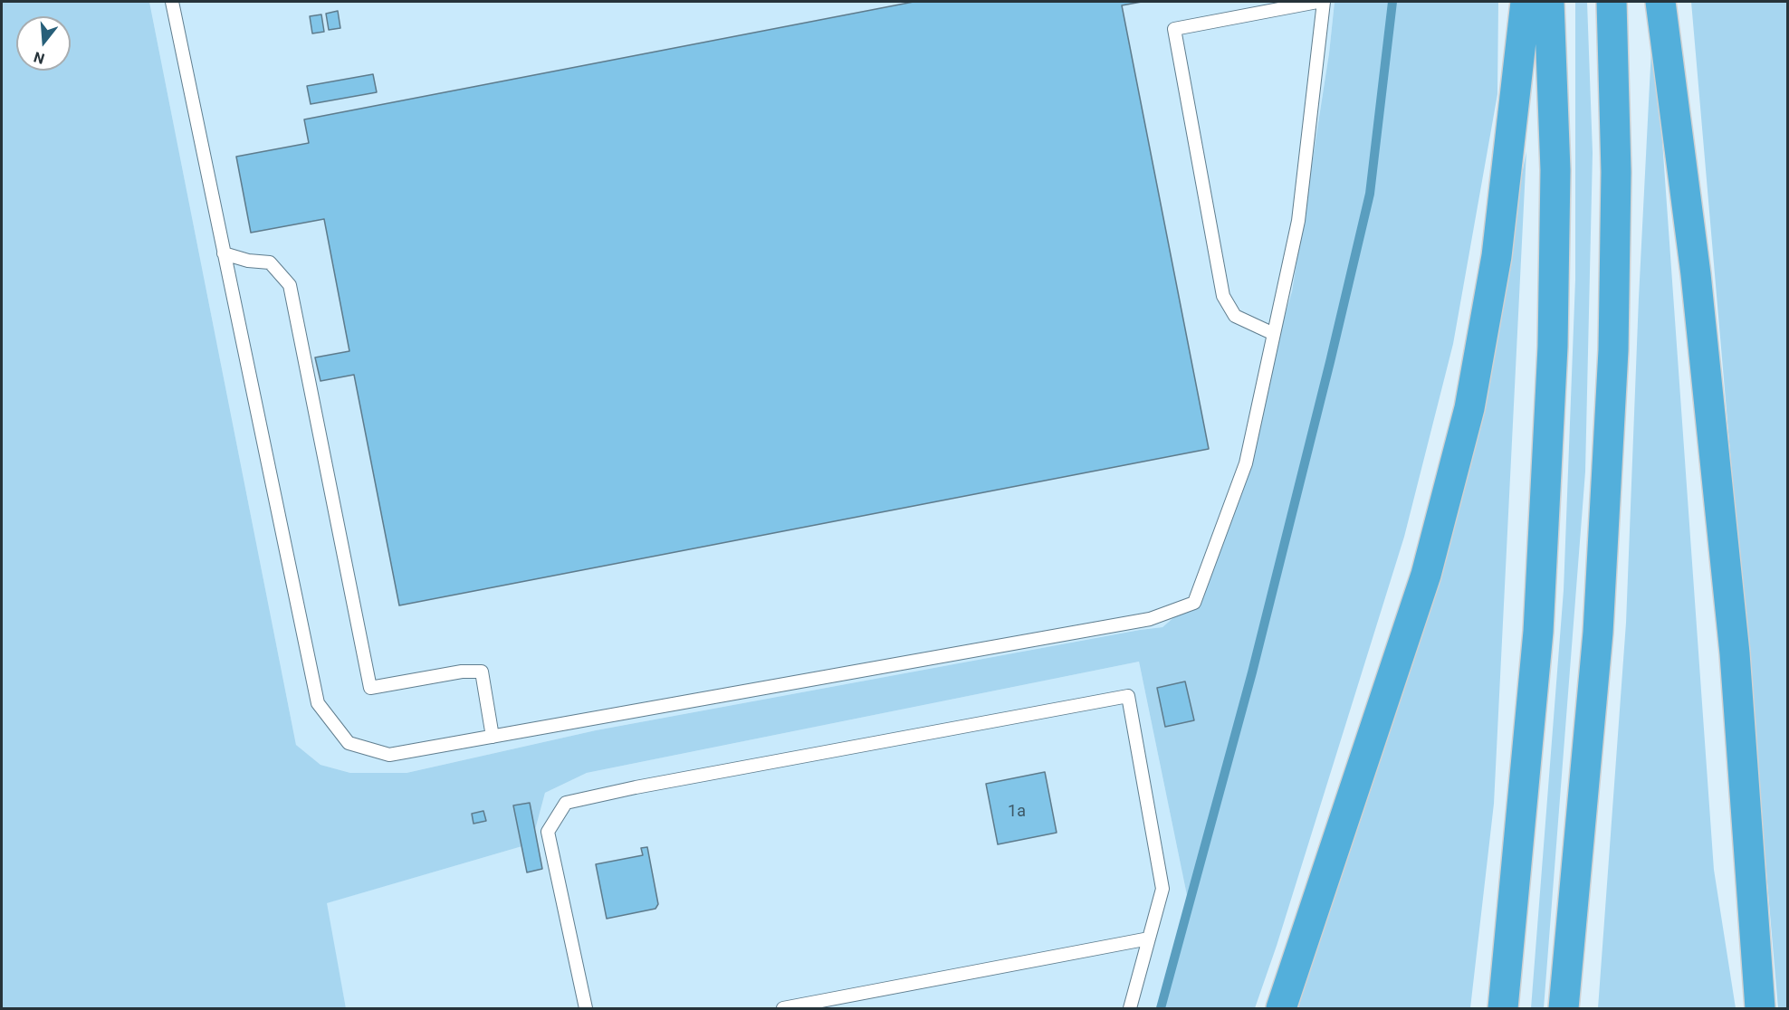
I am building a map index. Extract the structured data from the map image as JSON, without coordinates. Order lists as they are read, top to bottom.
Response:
{
  "house_numbers": ["1a"],
  "north": "bottom"
}
